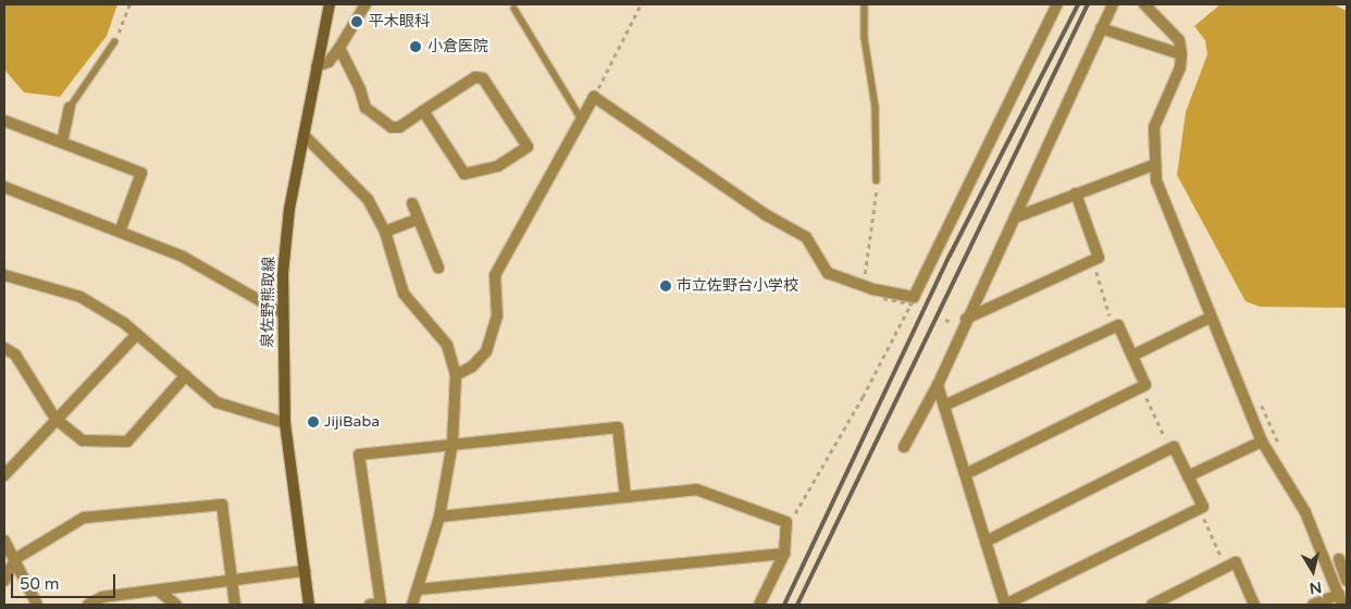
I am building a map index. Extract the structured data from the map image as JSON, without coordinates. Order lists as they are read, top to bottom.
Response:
{
  "streets": {
    "main road": ["泉佐野熊取線"]
  },
  "places": [
    "平木眼科",
    "小倉医院",
    "市立佐野台小学校",
    "JijiBaba"
  ],
  "scale_bar": "50 m",
  "north": "bottom"
}
